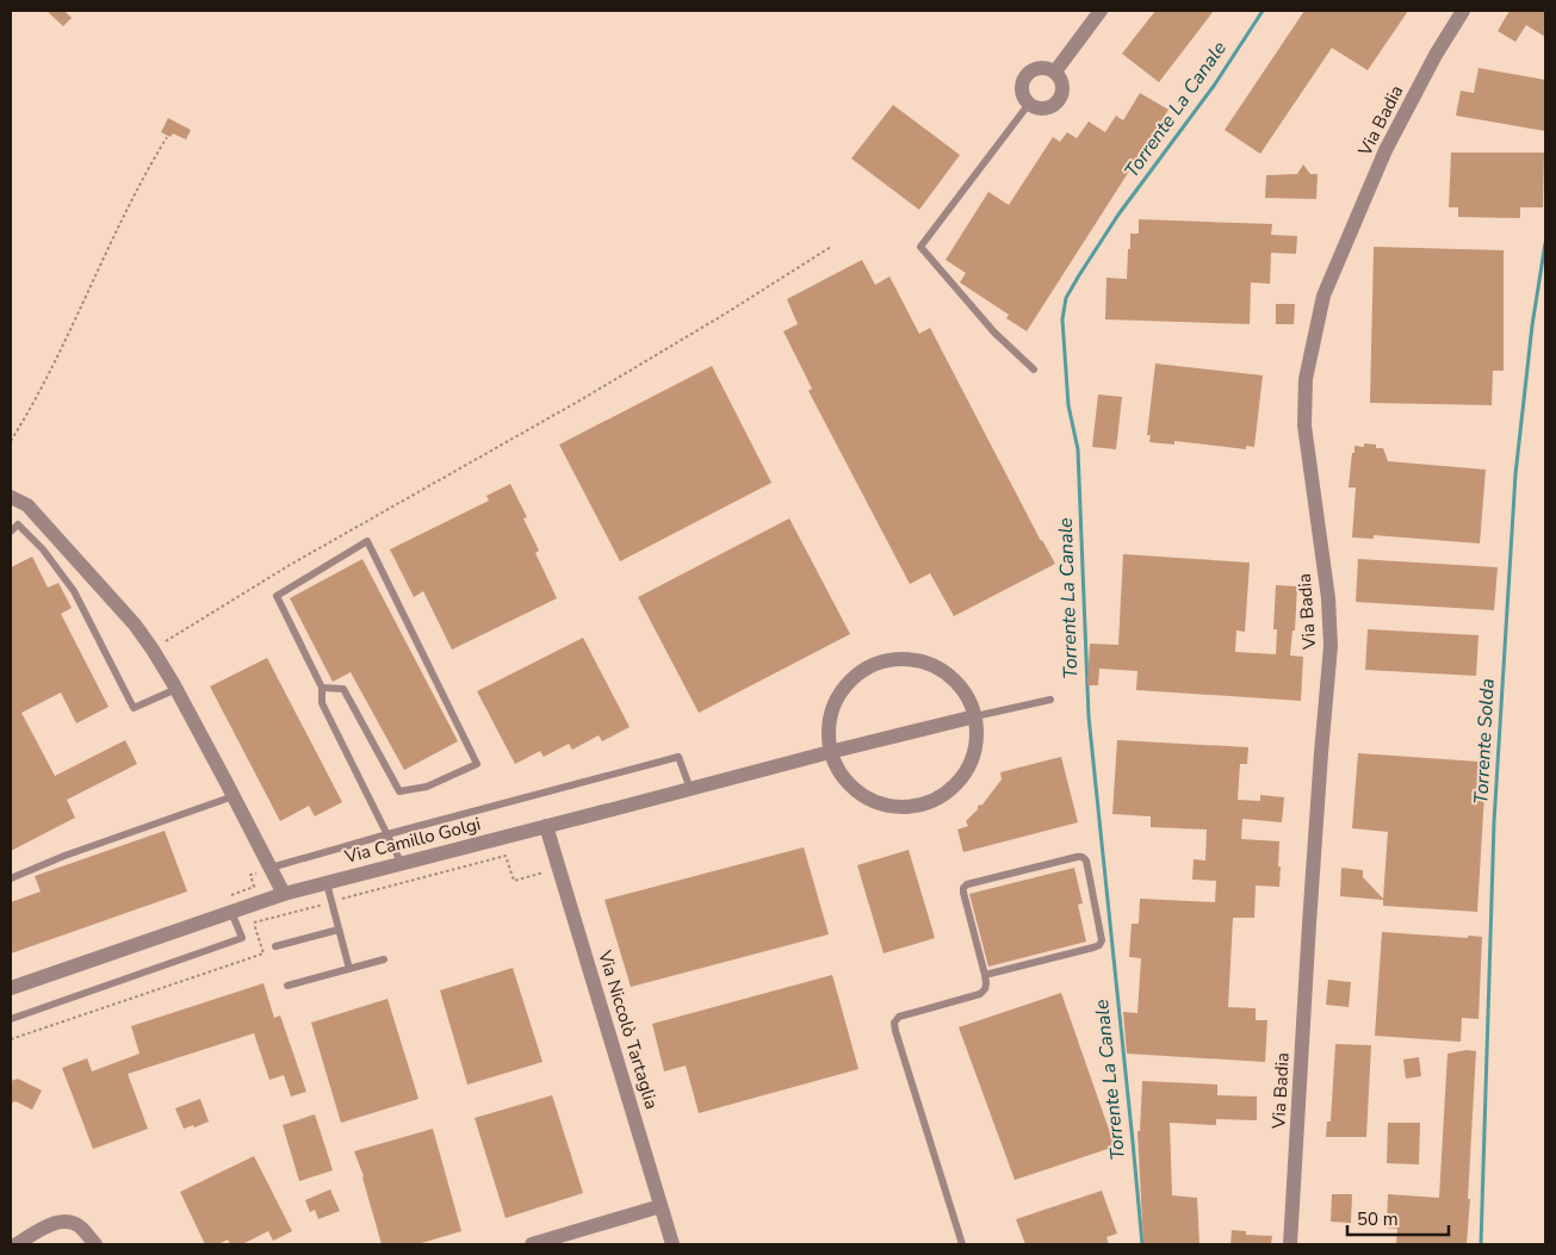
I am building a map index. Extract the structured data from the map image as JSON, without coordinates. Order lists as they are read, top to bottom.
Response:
{
  "streets": {
    "street": ["Via Badia", "Via Camillo Golgi", "Via Niccolò Tartaglia"]
  },
  "crossings": [
    ["Via Camillo Golgi", "Via Niccolò Tartaglia"]
  ],
  "water": ["Torrente La Canale", "Torrente Solda"],
  "scale_bar": "50 m"
}
